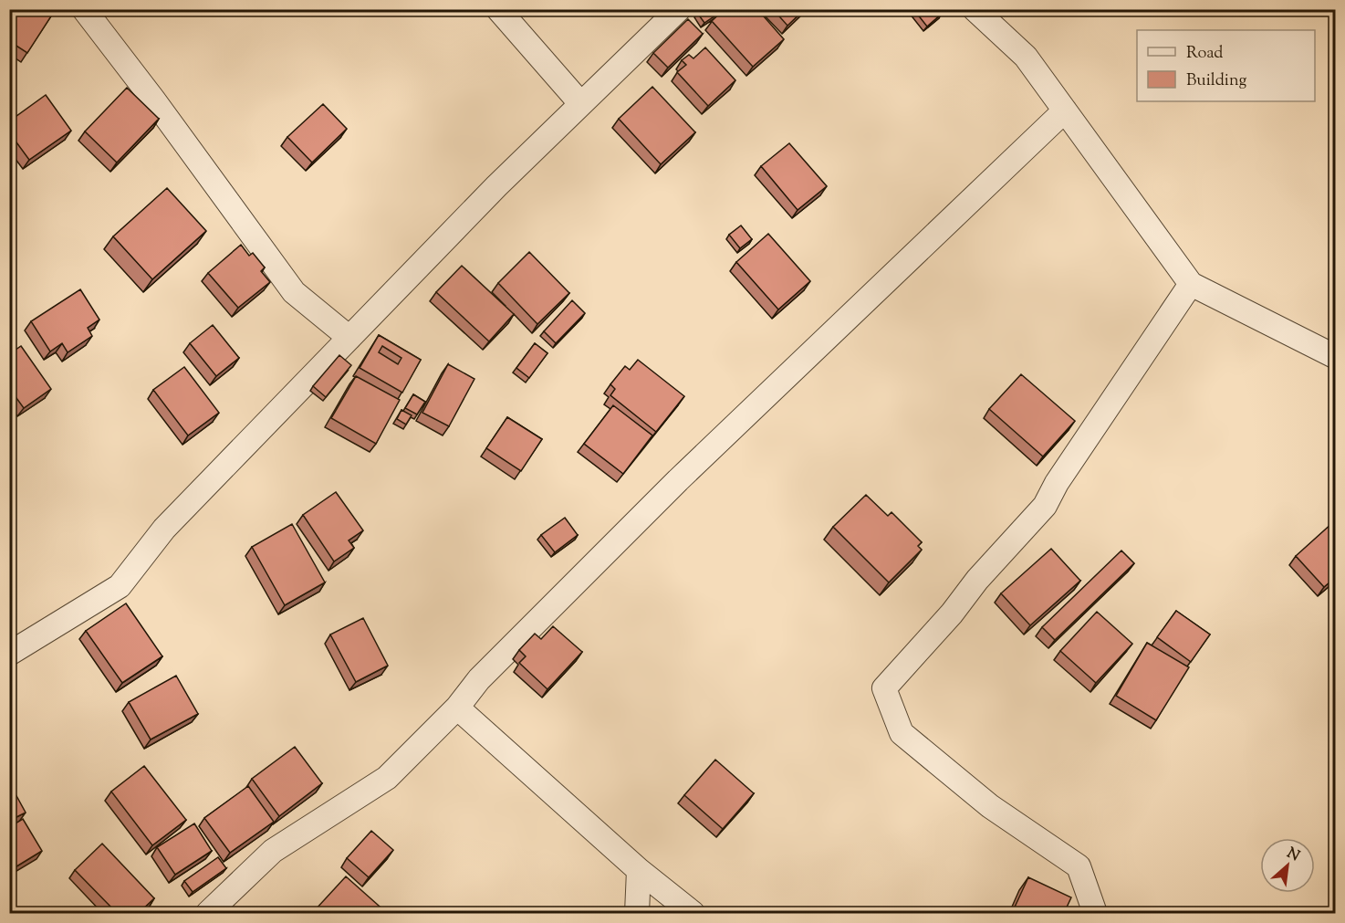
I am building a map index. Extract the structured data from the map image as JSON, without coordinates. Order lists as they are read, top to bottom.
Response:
{
  "legend": ["Road", "Building"],
  "north": "top right"
}
